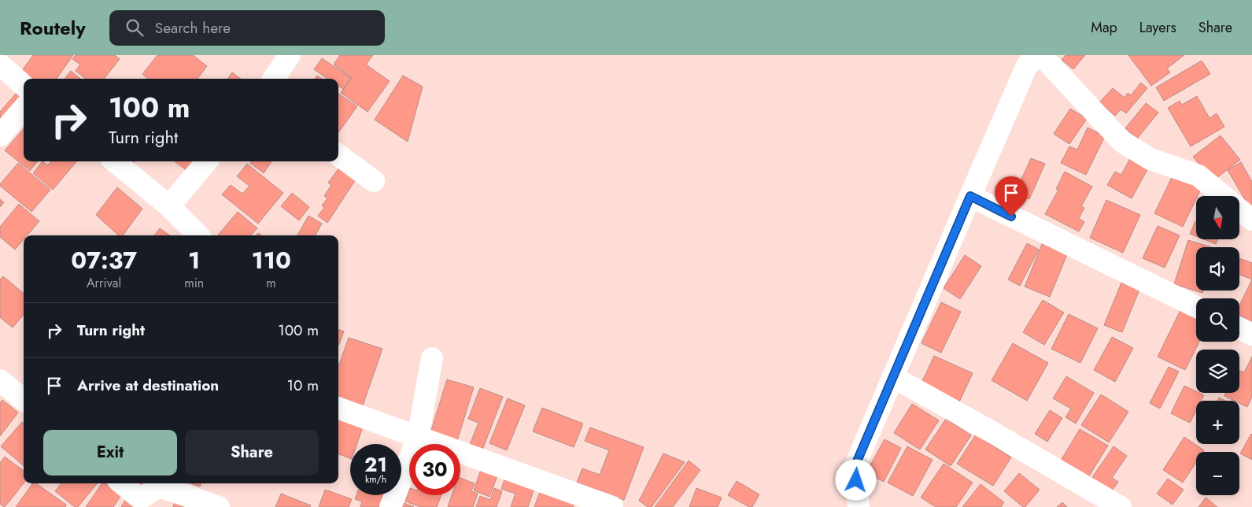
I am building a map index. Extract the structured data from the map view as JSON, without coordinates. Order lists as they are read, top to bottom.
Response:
{
  "north": "bottom",
  "page": {
    "header": "Routely",
    "search": "Search here",
    "nav": ["Map", "Layers", "Share"],
    "turn": ["100 m", "Turn right"],
    "map_buttons": ["+", "−"],
    "eta": [
      "07:37",
      "Arrival",
      "1",
      "min",
      "110",
      "m"
    ],
    "list": [
      {
        "name": "Turn right",
        "value": "100 m"
      },
      {
        "name": "Arrive at destination",
        "value": "10 m"
      }
    ],
    "buttons": ["Exit", "Share"],
    "speed": "21 km/h",
    "limit": "30"
  }
}
